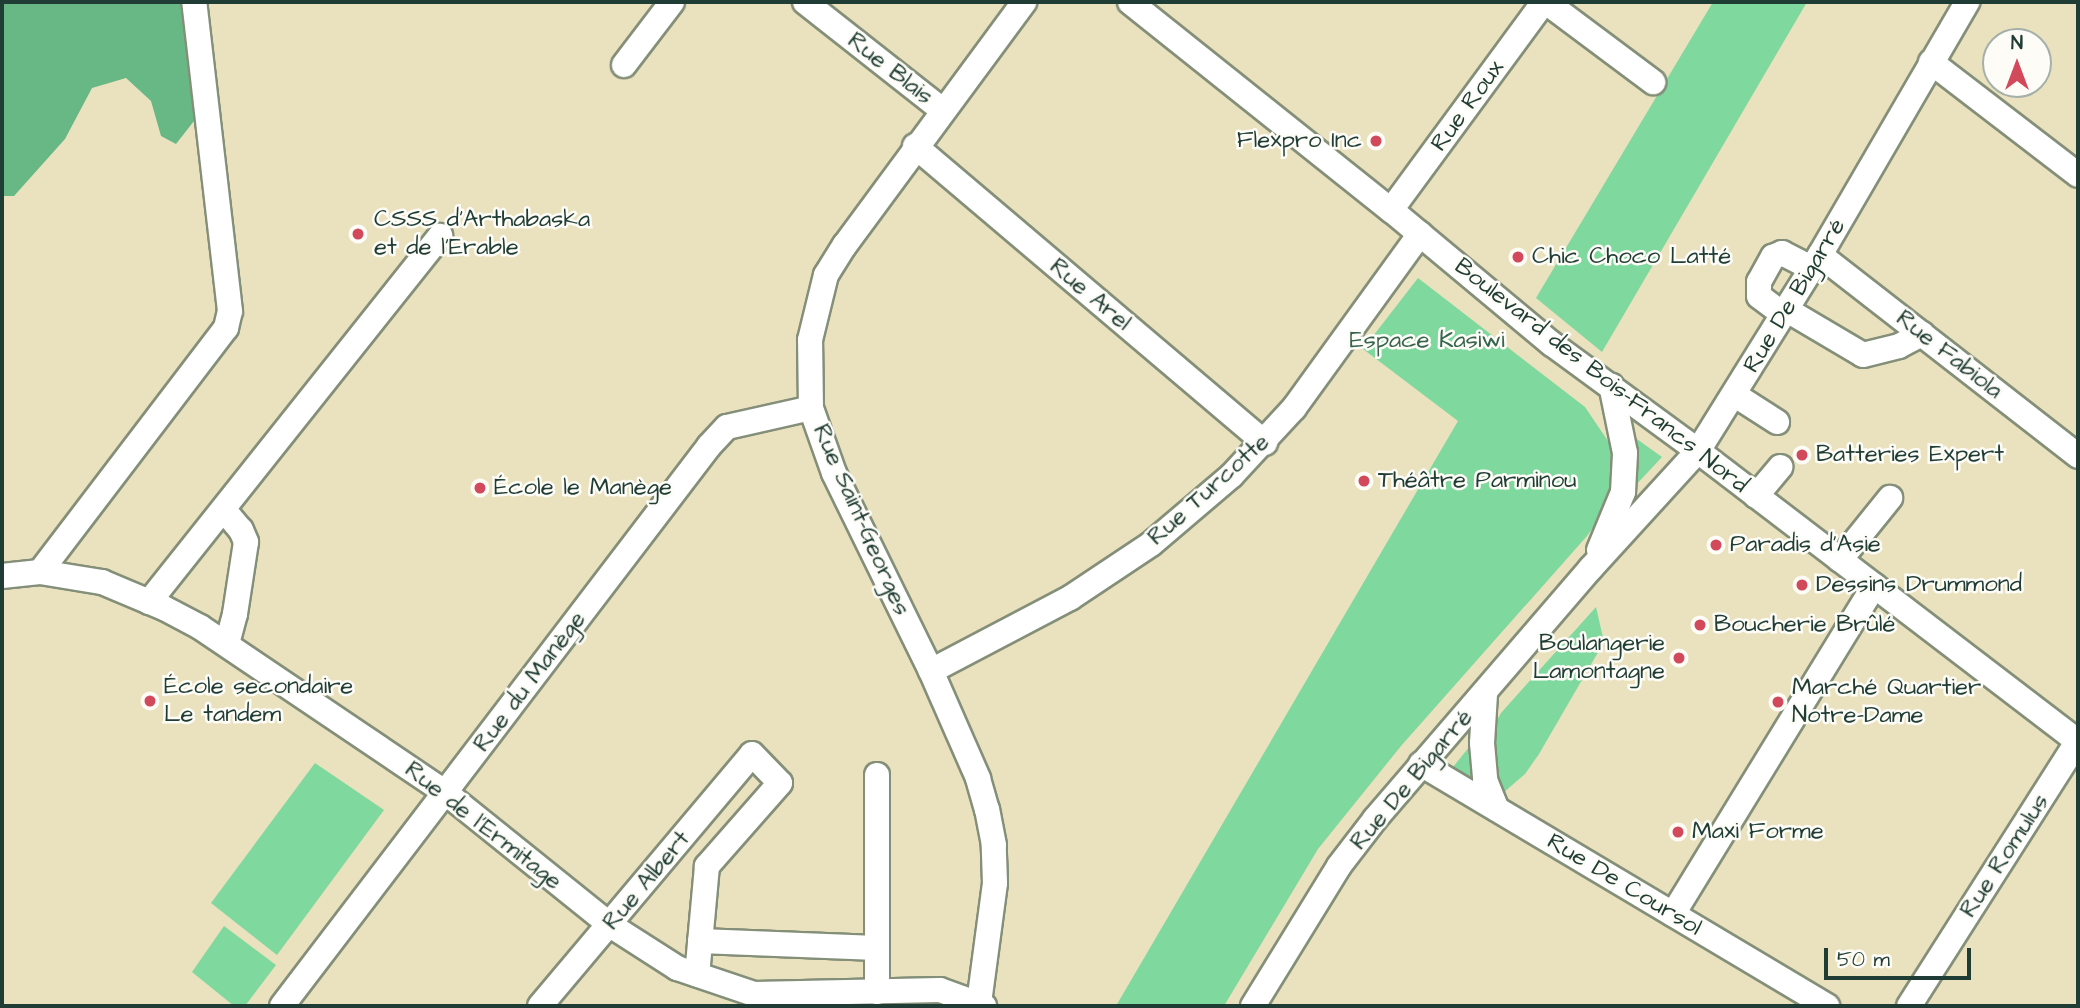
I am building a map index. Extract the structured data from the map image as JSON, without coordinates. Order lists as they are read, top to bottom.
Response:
{
  "streets": {
    "street": [
      "Rue Blais",
      "Rue Roux",
      "Rue Arel",
      "Rue De Bigarré",
      "Rue Fabiola",
      "Boulevard des Bois-Francs Nord",
      "Rue Turcotte",
      "Rue Saint-Georges",
      "Rue du Manège",
      "Rue de l'Ermitage",
      "Rue Romulus",
      "Rue Albert",
      "Rue De Coursol"
    ]
  },
  "crossings": [
    ["Rue Blais", "Rue Saint-Georges"],
    ["Rue Roux", "Boulevard des Bois-Francs Nord"],
    ["Rue Arel", "Rue Turcotte"],
    ["Rue Arel", "Rue Saint-Georges"],
    ["Rue De Bigarré", "Rue Fabiola"],
    ["Rue De Bigarré", "Boulevard des Bois-Francs Nord"],
    ["Rue De Bigarré", "Rue De Coursol"],
    ["Boulevard des Bois-Francs Nord", "Rue Turcotte"],
    ["Boulevard des Bois-Francs Nord", "Rue Romulus"],
    ["Rue Turcotte", "Rue Saint-Georges"],
    ["Rue Saint-Georges", "Rue du Manège"],
    ["Rue Saint-Georges", "Rue de l'Ermitage"],
    ["Rue du Manège", "Rue de l'Ermitage"],
    ["Rue de l'Ermitage", "Rue Albert"]
  ],
  "parks": ["Espace Kasiwi"],
  "places": [
    "Flexpro Inc",
    "CSSS d'Arthabaska et de l'Erable",
    "Chic Choco Latté",
    "Batteries Expert",
    "Théâtre Parminou",
    "École le Manège",
    "Paradis d'Asie",
    "Dessins Drummond",
    "Boucherie Brûlé",
    "Boulangerie Lamontagne",
    "École secondaire Le tandem",
    "Marché Quartier Notre-Dame",
    "Maxi Forme"
  ],
  "scale_bar": "50 m",
  "north": "top"
}
